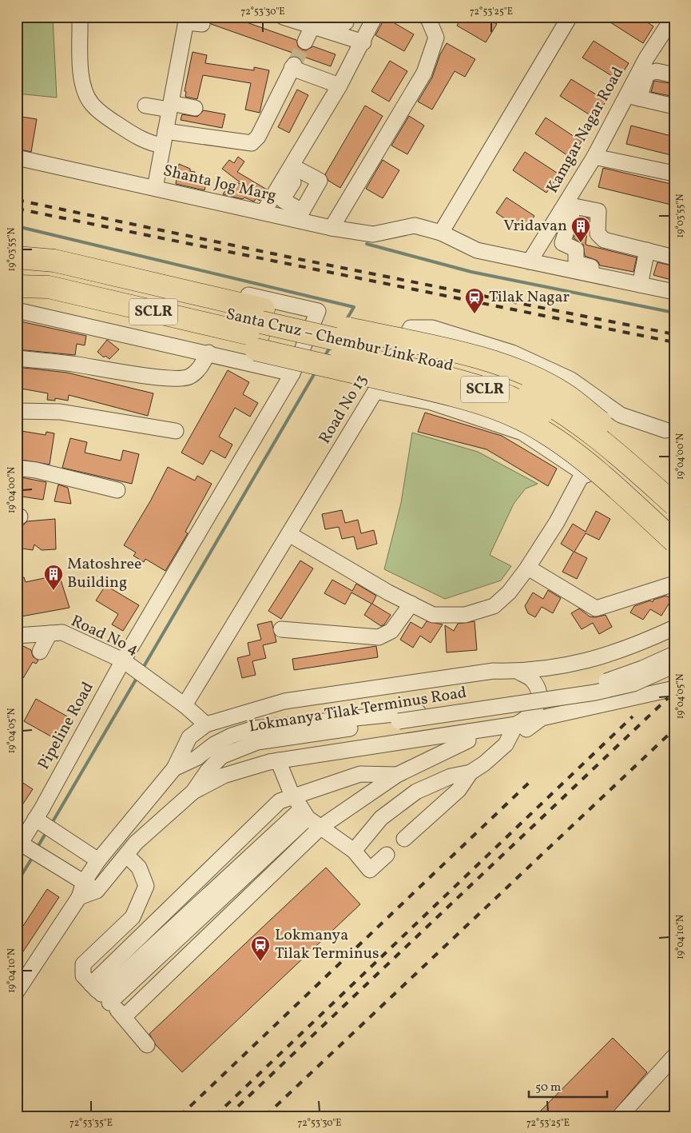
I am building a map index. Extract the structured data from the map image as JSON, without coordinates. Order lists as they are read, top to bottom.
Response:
{
  "streets": {
    "highway": ["SCLR", "Santa Cruz – Chembur Link Road"],
    "street": [
      "Kamgar Nagar Road",
      "Shanta Jog Marg",
      "Road No 13",
      "Road No 4",
      "Lokmanya Tilak Terminus Road",
      "Pipeline Road"
    ]
  },
  "crossings": [
    ["Road No 13", "Road No 4"],
    ["Road No 4", "Pipeline Road"]
  ],
  "places": {
    "building": ["Vridavan", "Matoshree Building"],
    "station": ["Tilak Nagar", "Lokmanya Tilak Terminus"]
  },
  "scale_bar": "50 m",
  "coordinates": [
    "72°53'30\"E",
    "72°53'25\"E",
    "19°03'55\"N",
    "19°04'00\"N",
    "19°04'05\"N",
    "19°04'10\"N",
    "72°53'35\"E"
  ]
}
